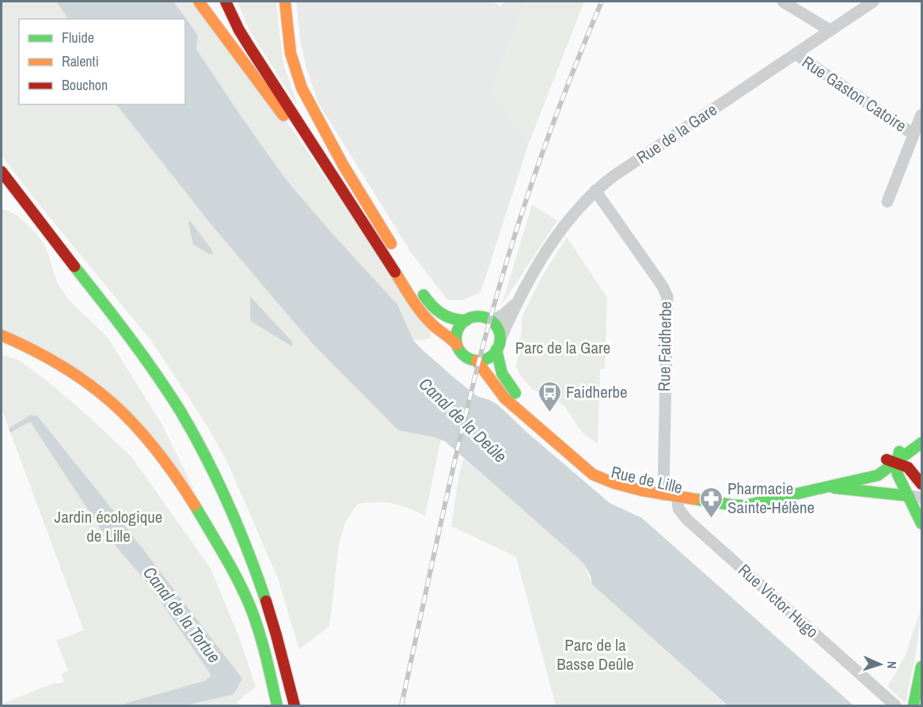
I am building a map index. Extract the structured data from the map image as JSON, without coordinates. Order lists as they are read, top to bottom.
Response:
{
  "streets": {
    "main road": ["Rue de Lille"],
    "street": [
      "Rue Gaston Catoire",
      "Rue de la Gare",
      "Rue Faidherbe",
      "Rue Victor Hugo"
    ]
  },
  "crossings": [
    ["Rue Gaston Catoire", "Rue de la Gare"],
    ["Rue de la Gare", "Rue Faidherbe"],
    ["Rue de la Gare", "Rue de Lille"],
    ["Rue Faidherbe", "Rue de Lille"],
    ["Rue de Lille", "Rue Victor Hugo"]
  ],
  "water": ["Canal de la Deûle", "Canal de la Tortue"],
  "parks": ["Parc de la Gare", "Jardin écologique de Lille", "Parc de la Basse Deûle"],
  "places": {
    "bus stop": ["Faidherbe"],
    "pharmacy": ["Pharmacie Sainte-Hélène"]
  },
  "legend": ["Fluide", "Ralenti", "Bouchon"],
  "north": "right"
}
